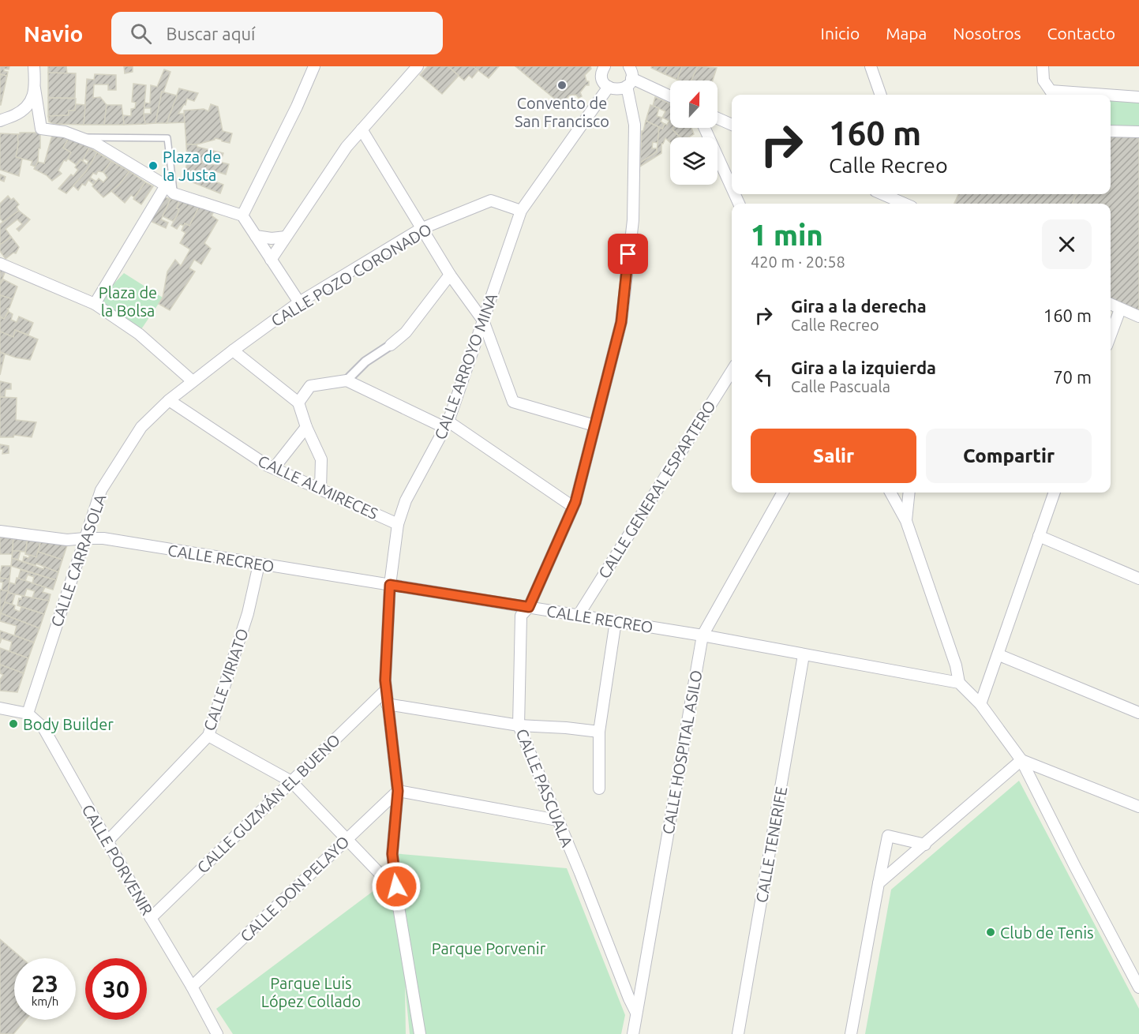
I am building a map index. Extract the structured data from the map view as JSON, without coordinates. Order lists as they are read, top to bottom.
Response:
{
  "streets": {
    "street": [
      "CALLE POZO CORONADO",
      "CALLE ARROYO MINA",
      "CALLE ALMIRECES",
      "CALLE GENERAL ESPARTERO",
      "CALLE RECREO",
      "CALLE CARRASOLA",
      "CALLE VIRIATO",
      "CALLE HOSPITAL ASILO",
      "CALLE PASCUALA",
      "CALLE GUZMÁN EL BUENO",
      "CALLE TENERIFE",
      "CALLE PORVENIR",
      "CALLE DON PELAYO"
    ]
  },
  "crossings": [
    ["CALLE POZO CORONADO", "CALLE ARROYO MINA"],
    ["CALLE POZO CORONADO", "CALLE CARRASOLA"],
    ["CALLE ARROYO MINA", "CALLE ALMIRECES"],
    ["CALLE ARROYO MINA", "CALLE RECREO"],
    ["CALLE ARROYO MINA", "CALLE GUZMÁN EL BUENO"],
    ["CALLE ARROYO MINA", "CALLE DON PELAYO"],
    ["CALLE ALMIRECES", "CALLE CARRASOLA"],
    ["CALLE GENERAL ESPARTERO", "CALLE RECREO"],
    ["CALLE RECREO", "CALLE CARRASOLA"],
    ["CALLE RECREO", "CALLE VIRIATO"],
    ["CALLE RECREO", "CALLE HOSPITAL ASILO"],
    ["CALLE RECREO", "CALLE PASCUALA"],
    ["CALLE RECREO", "CALLE TENERIFE"],
    ["CALLE CARRASOLA", "CALLE PORVENIR"],
    ["CALLE VIRIATO", "CALLE PORVENIR"],
    ["CALLE HOSPITAL ASILO", "CALLE PASCUALA"],
    ["CALLE GUZMÁN EL BUENO", "CALLE PORVENIR"],
    ["CALLE PORVENIR", "CALLE DON PELAYO"]
  ],
  "parks": ["Plaza de la Bolsa", "Parque Porvenir", "Parque Luis López Collado"],
  "places": [
    "Convento de San Francisco",
    "Plaza de la Justa",
    "Body Builder",
    "Club de Tenis"
  ],
  "north": "top",
  "page": {
    "header": "Navio",
    "search": "Buscar aquí",
    "nav": [
      "Inicio",
      "Mapa",
      "Nosotros",
      "Contacto"
    ],
    "turn": ["160 m", "Calle Recreo"],
    "heading": ["1 min", "420 m · 20:58"],
    "list": [
      {
        "name": "Gira a la derecha",
        "note": "Calle Recreo",
        "value": "160 m"
      },
      {
        "name": "Gira a la izquierda",
        "note": "Calle Pascuala",
        "value": "70 m"
      }
    ],
    "buttons": ["Salir", "Compartir"],
    "speed": "23 km/h",
    "limit": "30"
  }
}
